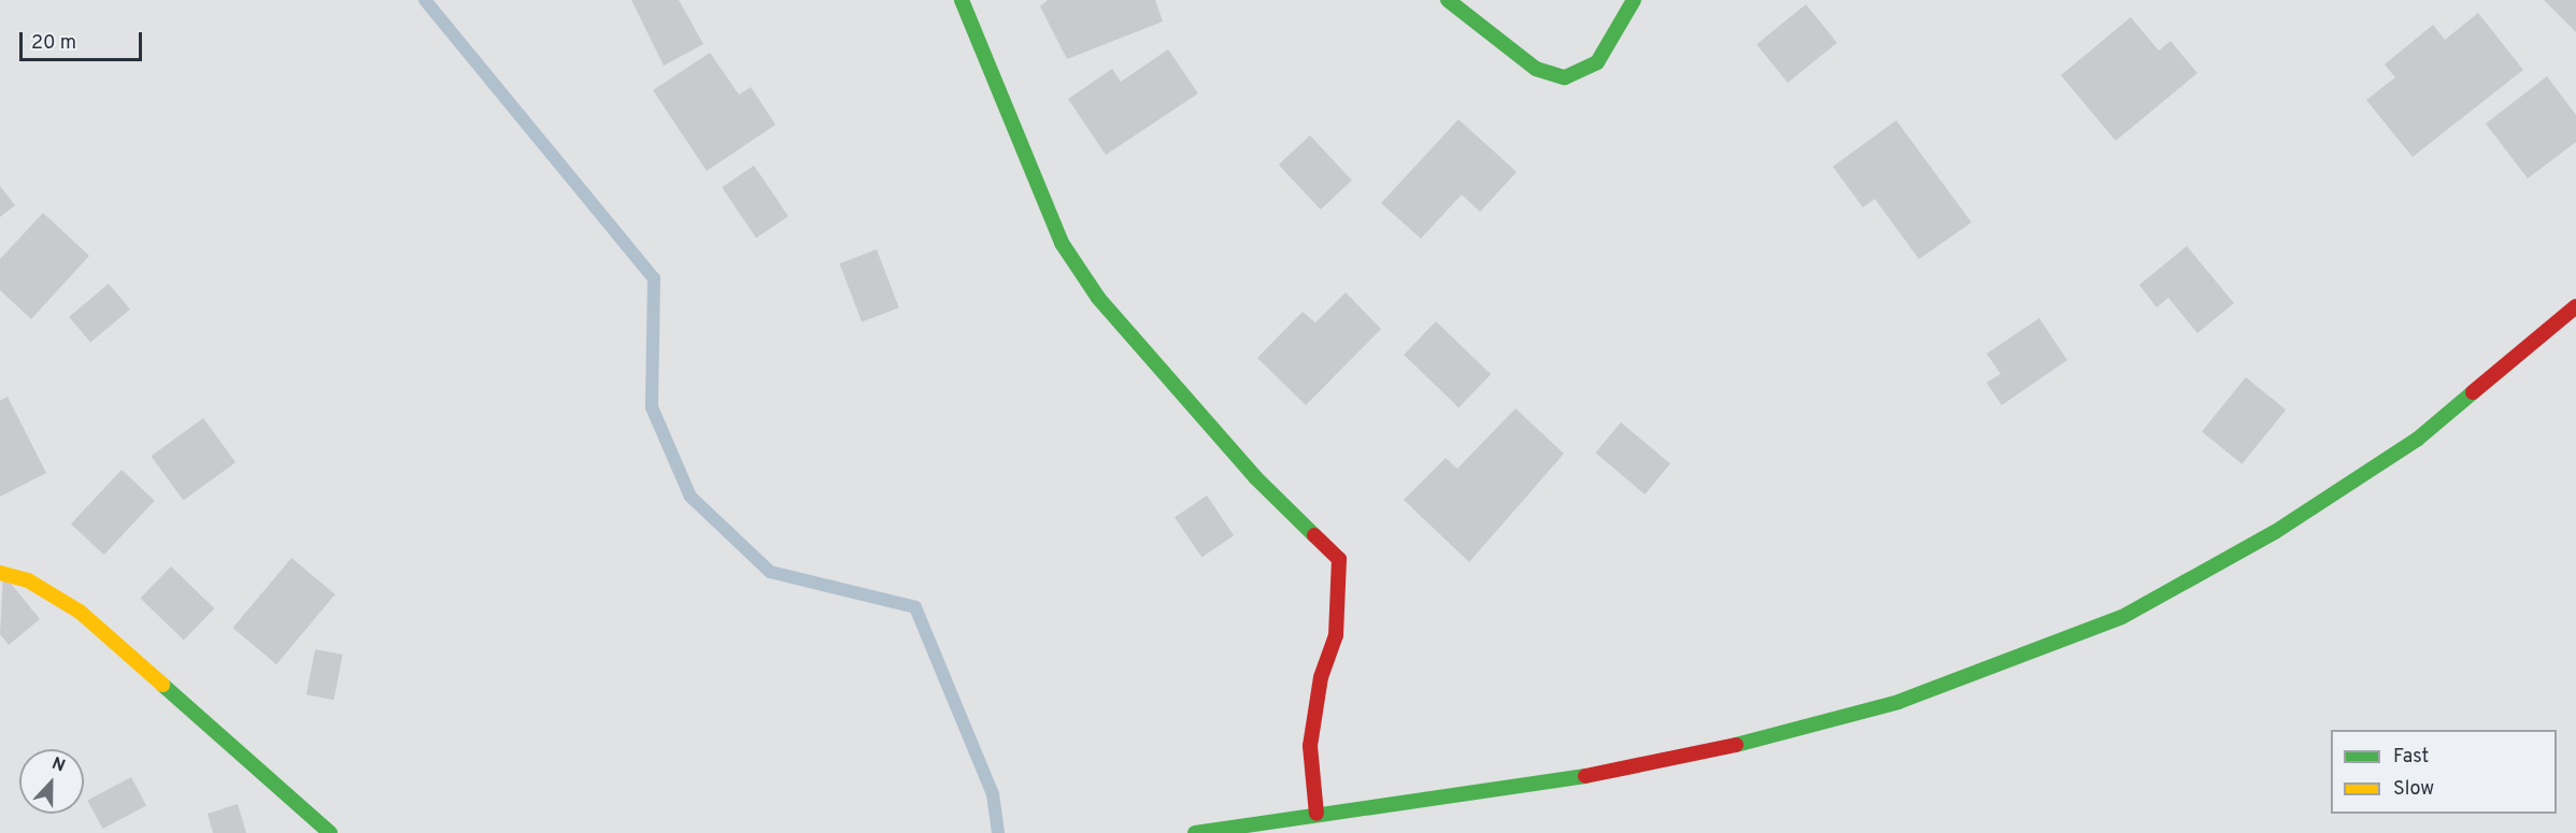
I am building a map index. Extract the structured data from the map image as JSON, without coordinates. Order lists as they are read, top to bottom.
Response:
{
  "legend": ["Fast", "Slow"],
  "scale_bar": "20 m",
  "north": "top"
}
